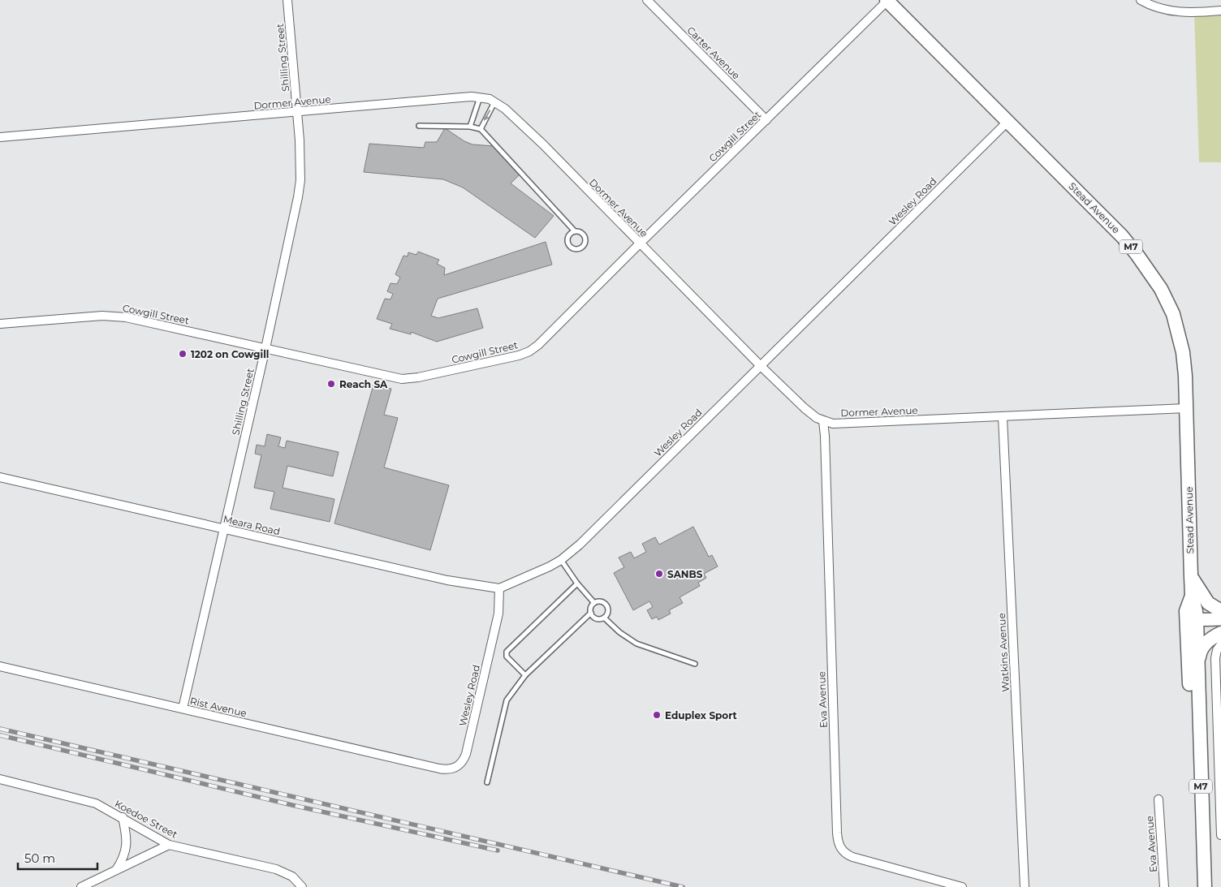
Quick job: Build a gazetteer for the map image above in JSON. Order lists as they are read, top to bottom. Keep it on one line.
{"streets":{"main road":["Stead Avenue","M7"],"street":["Carter Avenue","Shilling Street","Dormer Avenue","Cowgill Street","Wesley Road","Meara Road","Watkins Avenue","Eva Avenue","Rist Avenue","Koedoe Street"]},"crossings":[["Carter Avenue","Cowgill Street"],["Shilling Street","Dormer Avenue"],["Shilling Street","Cowgill Street"],["Shilling Street","Meara Road"],["Shilling Street","Rist Avenue"],["Dormer Avenue","Cowgill Street"],["Dormer Avenue","Wesley Road"],["Dormer Avenue","Stead Avenue"],["Dormer Avenue","Watkins Avenue"],["Dormer Avenue","Eva Avenue"],["Cowgill Street","Stead Avenue"],["Wesley Road","Stead Avenue"],["Wesley Road","Meara Road"],["Wesley Road","Rist Avenue"]],"places":["1202 on Cowgill","Reach SA","SANBS","Eduplex Sport"],"scale_bar":"50 m"}
